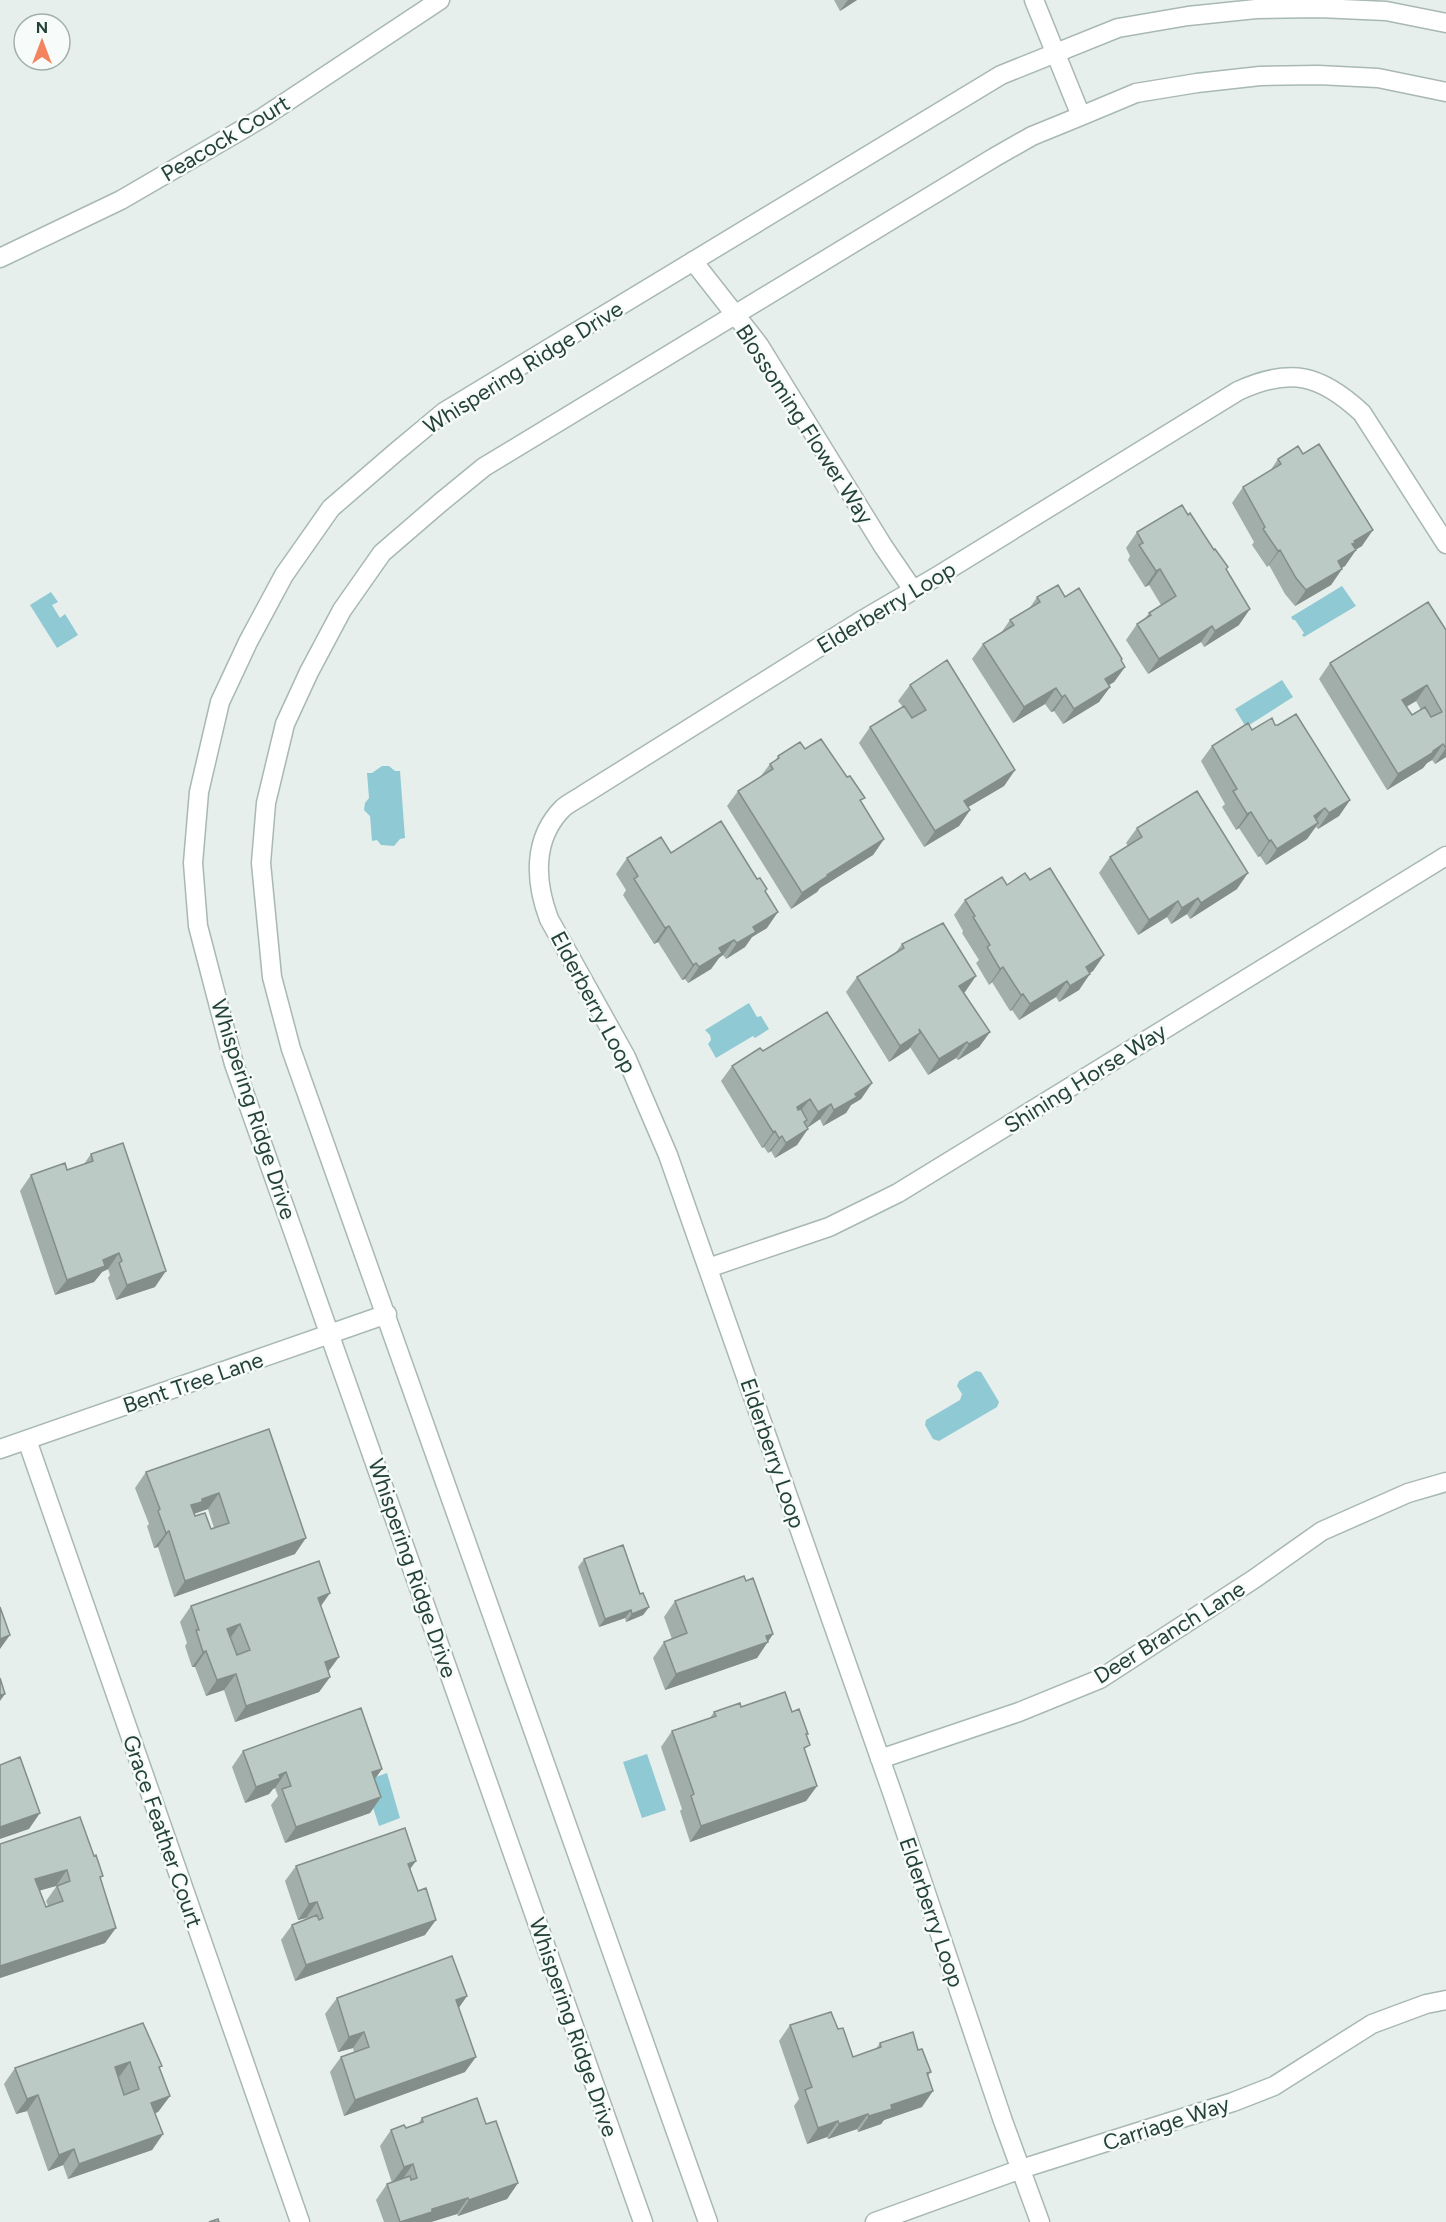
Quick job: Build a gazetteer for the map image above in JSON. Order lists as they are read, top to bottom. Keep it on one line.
{"streets":{"street":["Peacock Court","Whispering Ridge Drive","Blossoming Flower Way","Elderberry Loop","Shining Horse Way","Bent Tree Lane","Deer Branch Lane","Grace Feather Court","Carriage Way"]},"crossings":[["Whispering Ridge Drive","Blossoming Flower Way"],["Whispering Ridge Drive","Bent Tree Lane"],["Blossoming Flower Way","Elderberry Loop"],["Elderberry Loop","Shining Horse Way"],["Elderberry Loop","Deer Branch Lane"],["Elderberry Loop","Carriage Way"],["Bent Tree Lane","Grace Feather Court"]],"north":"top"}
